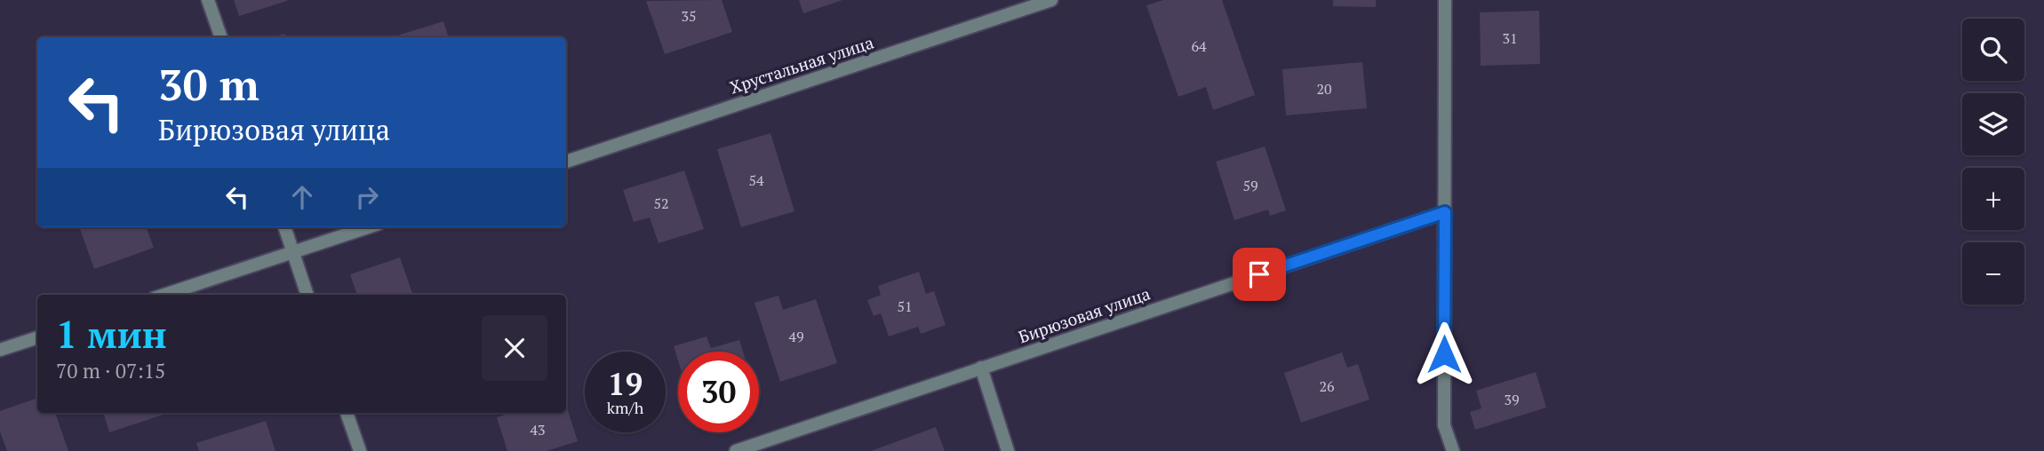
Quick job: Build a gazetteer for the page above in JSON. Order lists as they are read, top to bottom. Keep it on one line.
{"streets":{"street":["Хрустальная улица","Бирюзовая улица"]},"house_numbers":["35","31","64","20","54","59","52","51","49","26","39","43"],"page":{"map_buttons":["+","−"],"turn":["30 m","Бирюзовая улица"],"heading":["1 мин","70 m · 07:15"],"speed":"19 km/h","limit":"30"}}
